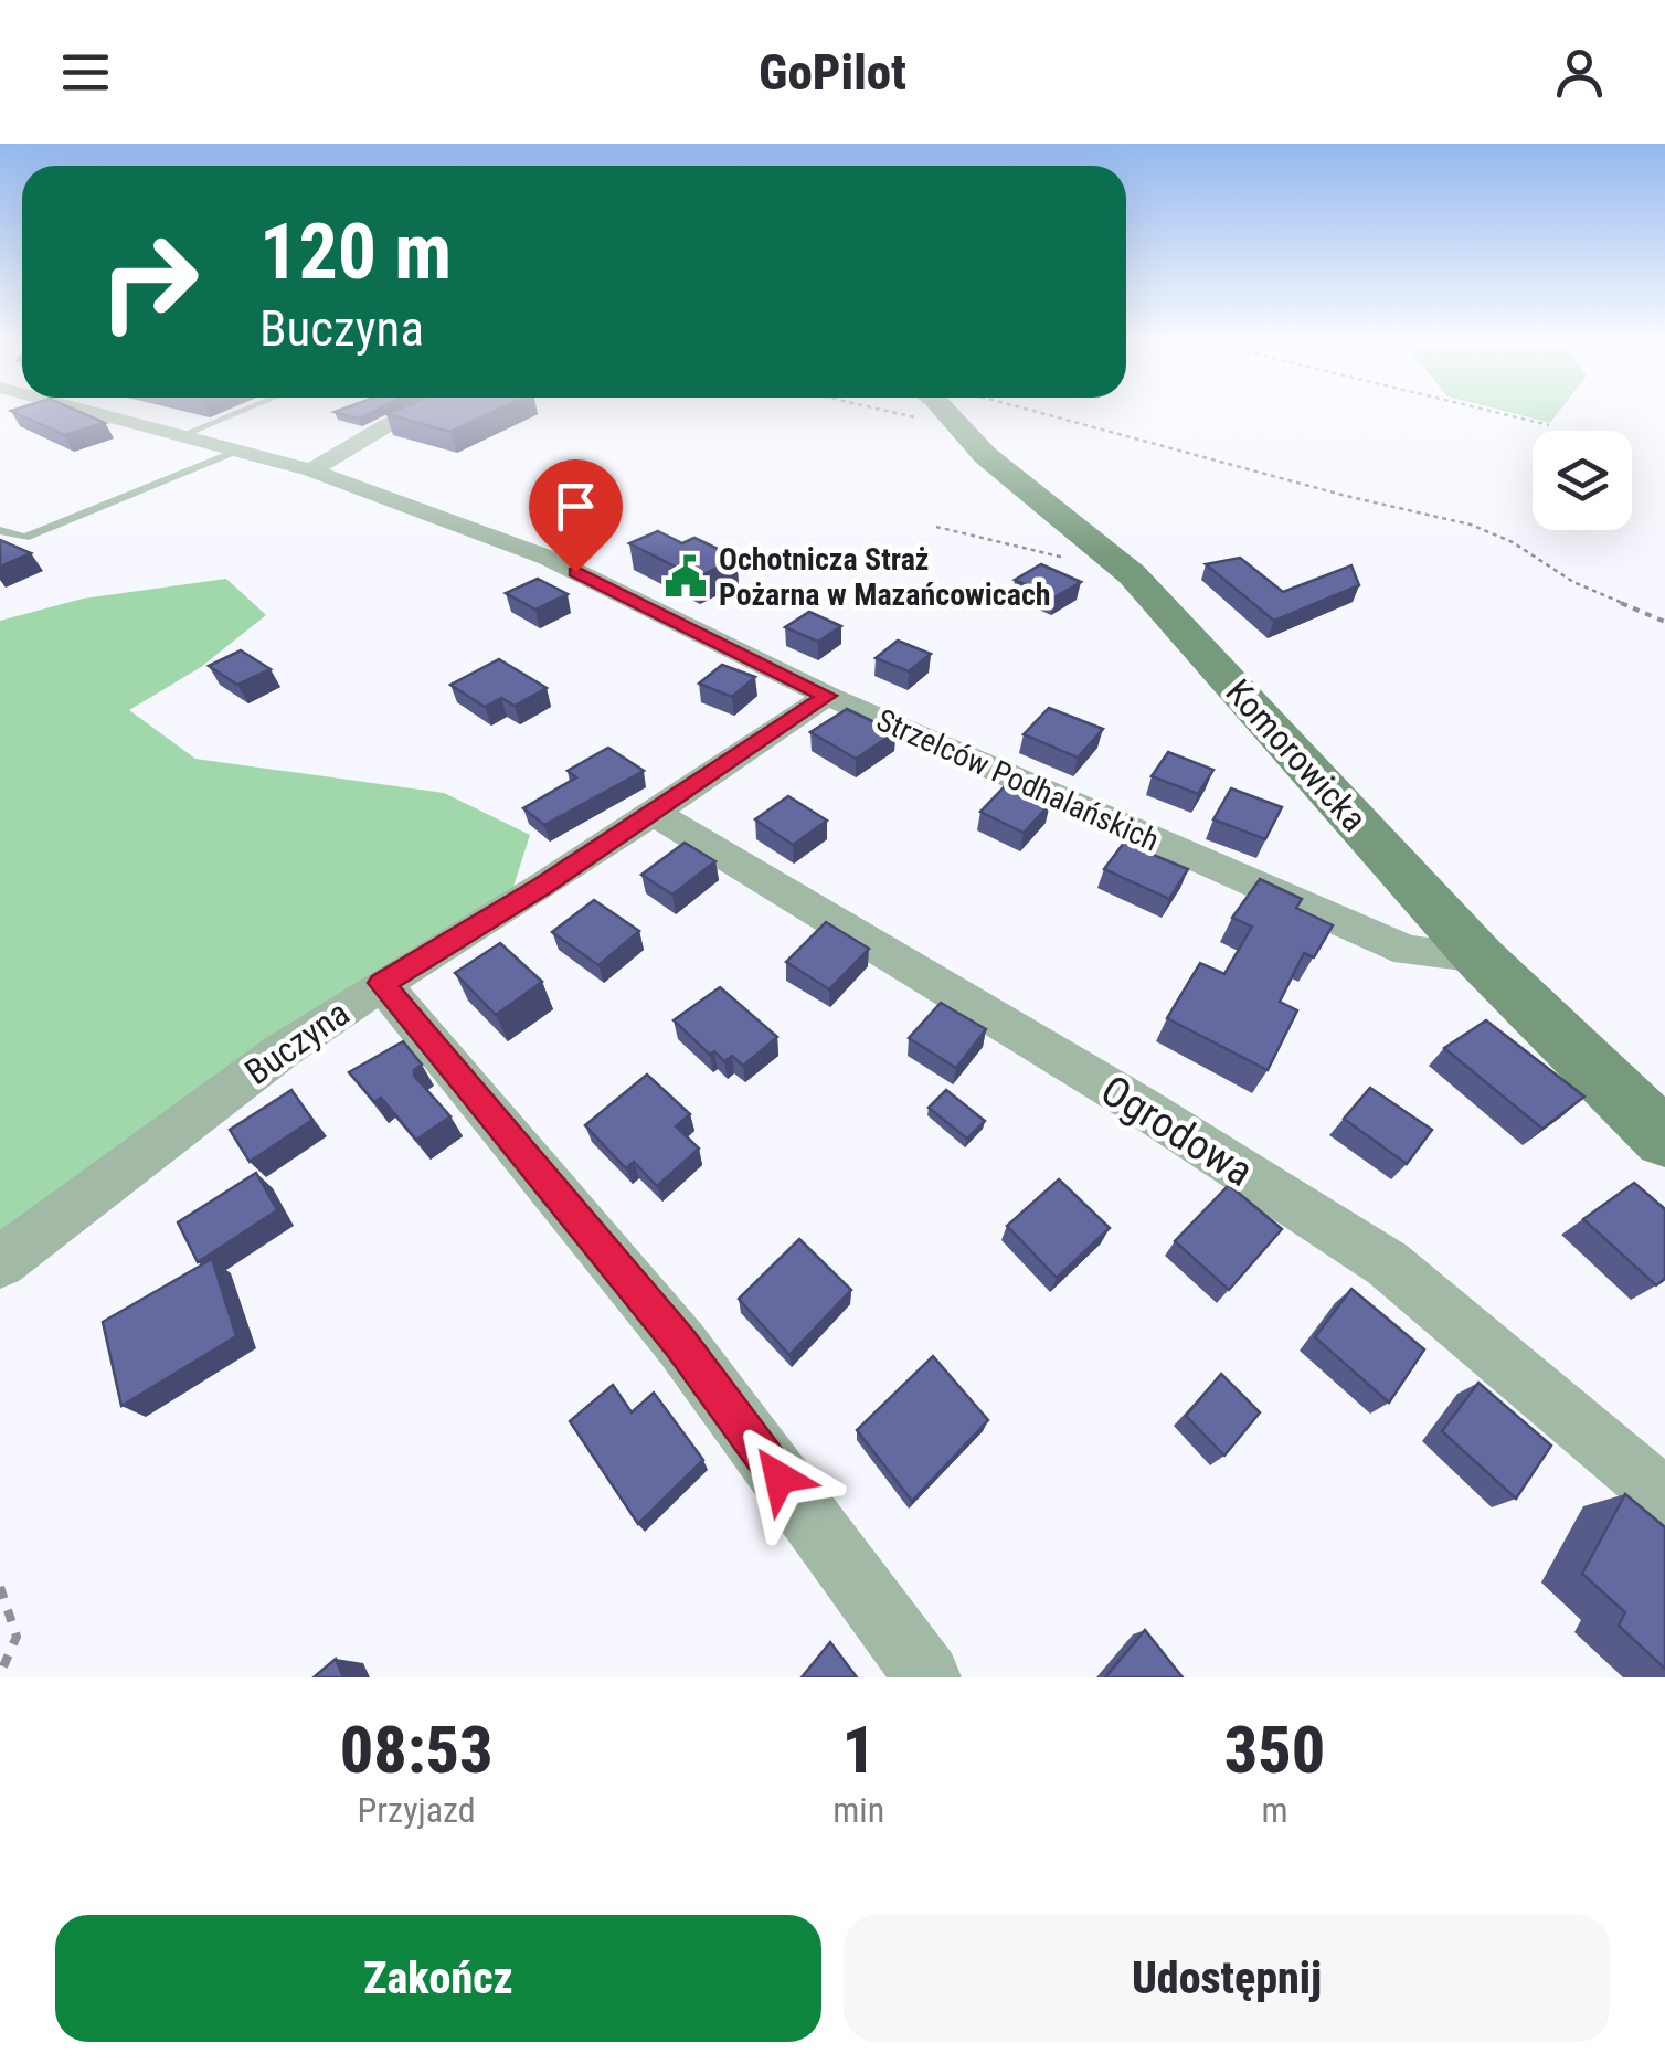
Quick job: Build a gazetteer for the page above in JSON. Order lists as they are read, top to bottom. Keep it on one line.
{"streets":{"street":["Komorowicka","Strzelców Podhalańskich","Buczyna","Ogrodowa"]},"crossings":[["Komorowicka","Strzelców Podhalańskich"],["Strzelców Podhalańskich","Buczyna"],["Buczyna","Ogrodowa"]],"places":{"public building":["Ochotnicza Straż Pożarna w Mazańcowicach"]},"page":{"header":"GoPilot","turn":["120 m","Buczyna"],"eta":["08:53","Przyjazd","1","min","350","m"],"buttons":["Zakończ","Udostępnij"]}}
